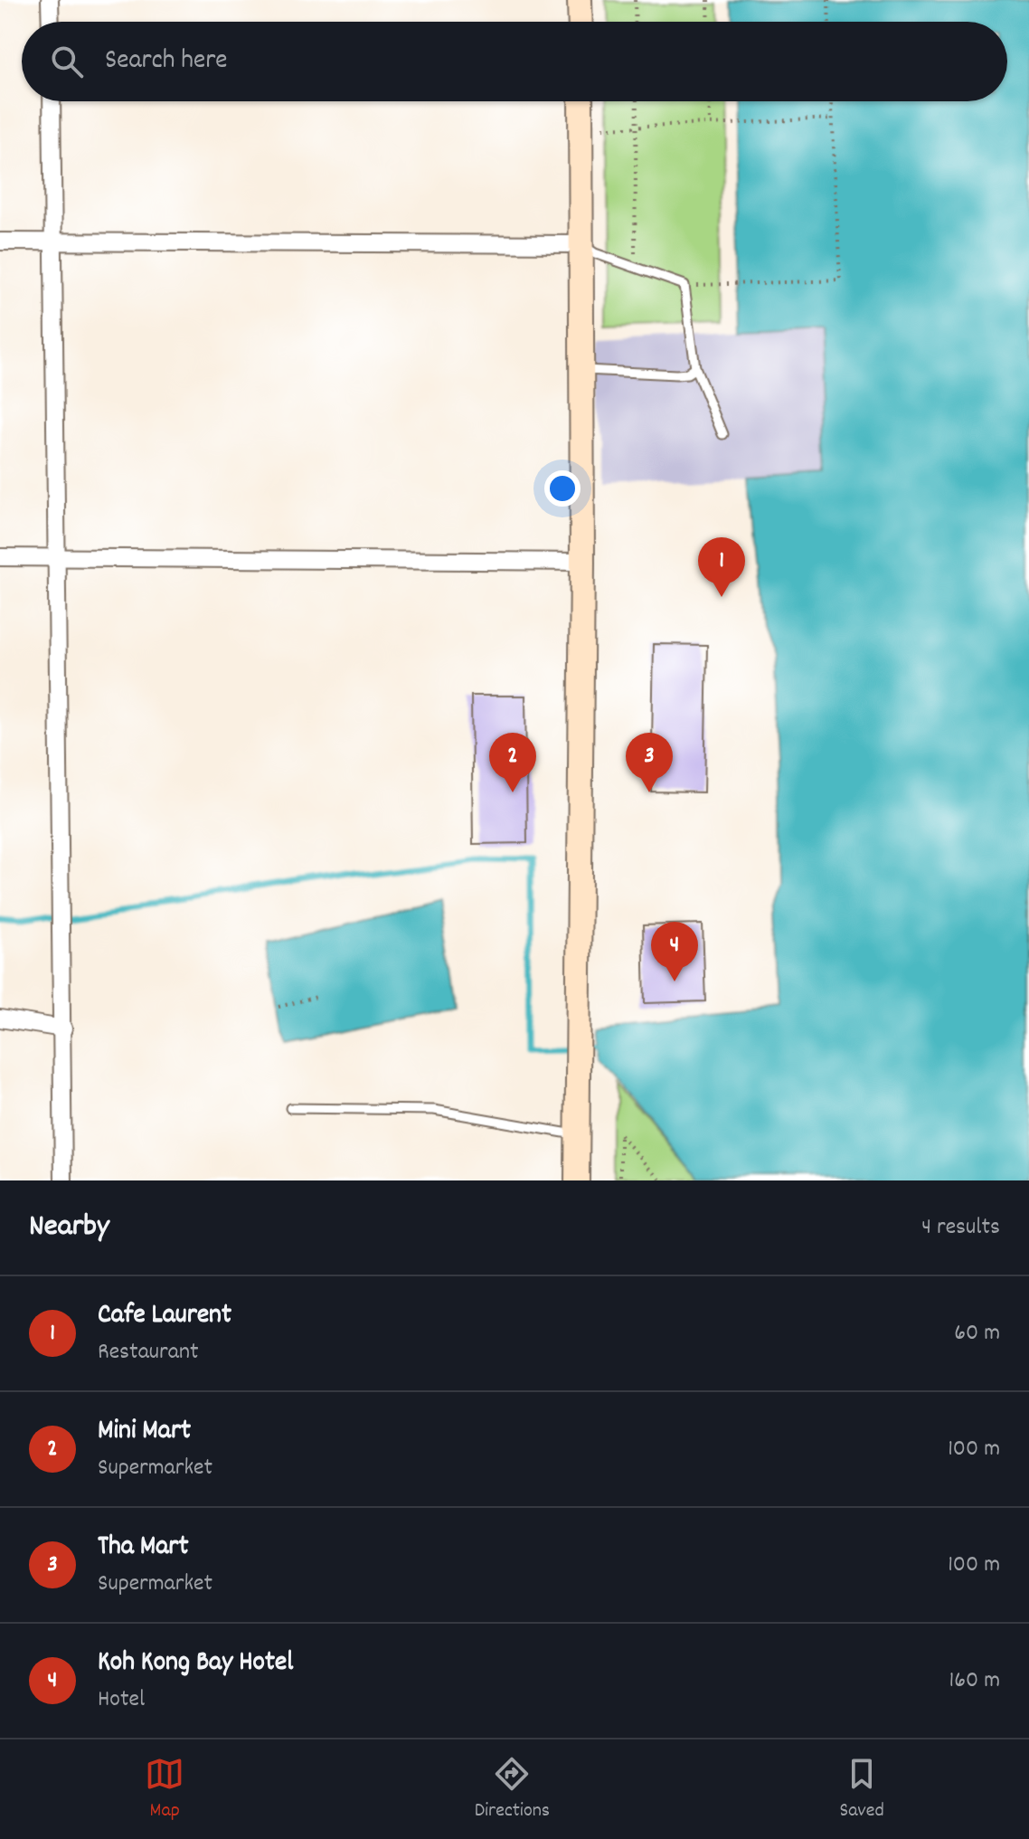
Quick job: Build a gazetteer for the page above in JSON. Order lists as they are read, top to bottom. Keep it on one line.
{"page":{"search":"Search here","pins":["1","2","3","4"],"heading":["Nearby","4 results"],"list":[{"mark":"1","name":"Cafe Laurent","note":"Restaurant","value":"60 m"},{"mark":"2","name":"Mini Mart","note":"Supermarket","value":"100 m"},{"mark":"3","name":"Tha Mart","note":"Supermarket","value":"100 m"},{"mark":"4","name":"Koh Kong Bay Hotel","note":"Hotel","value":"160 m"}],"nav":["Map","Directions","Saved"]}}
